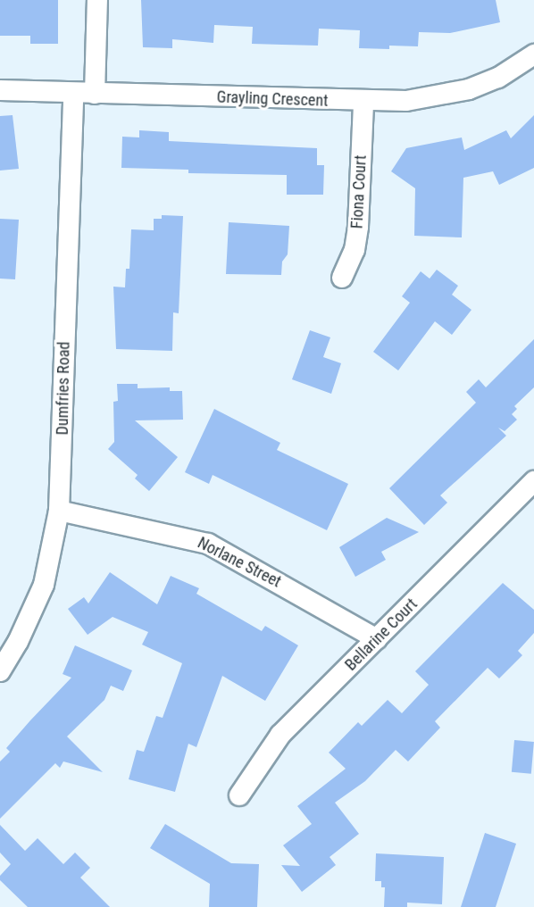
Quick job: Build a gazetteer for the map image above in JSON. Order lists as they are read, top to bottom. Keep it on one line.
{"streets":{"street":["Grayling Crescent","Fiona Court","Dumfries Road","Norlane Street","Bellarine Court"]},"crossings":[["Grayling Crescent","Fiona Court"],["Grayling Crescent","Dumfries Road"],["Dumfries Road","Norlane Street"],["Norlane Street","Bellarine Court"]]}
